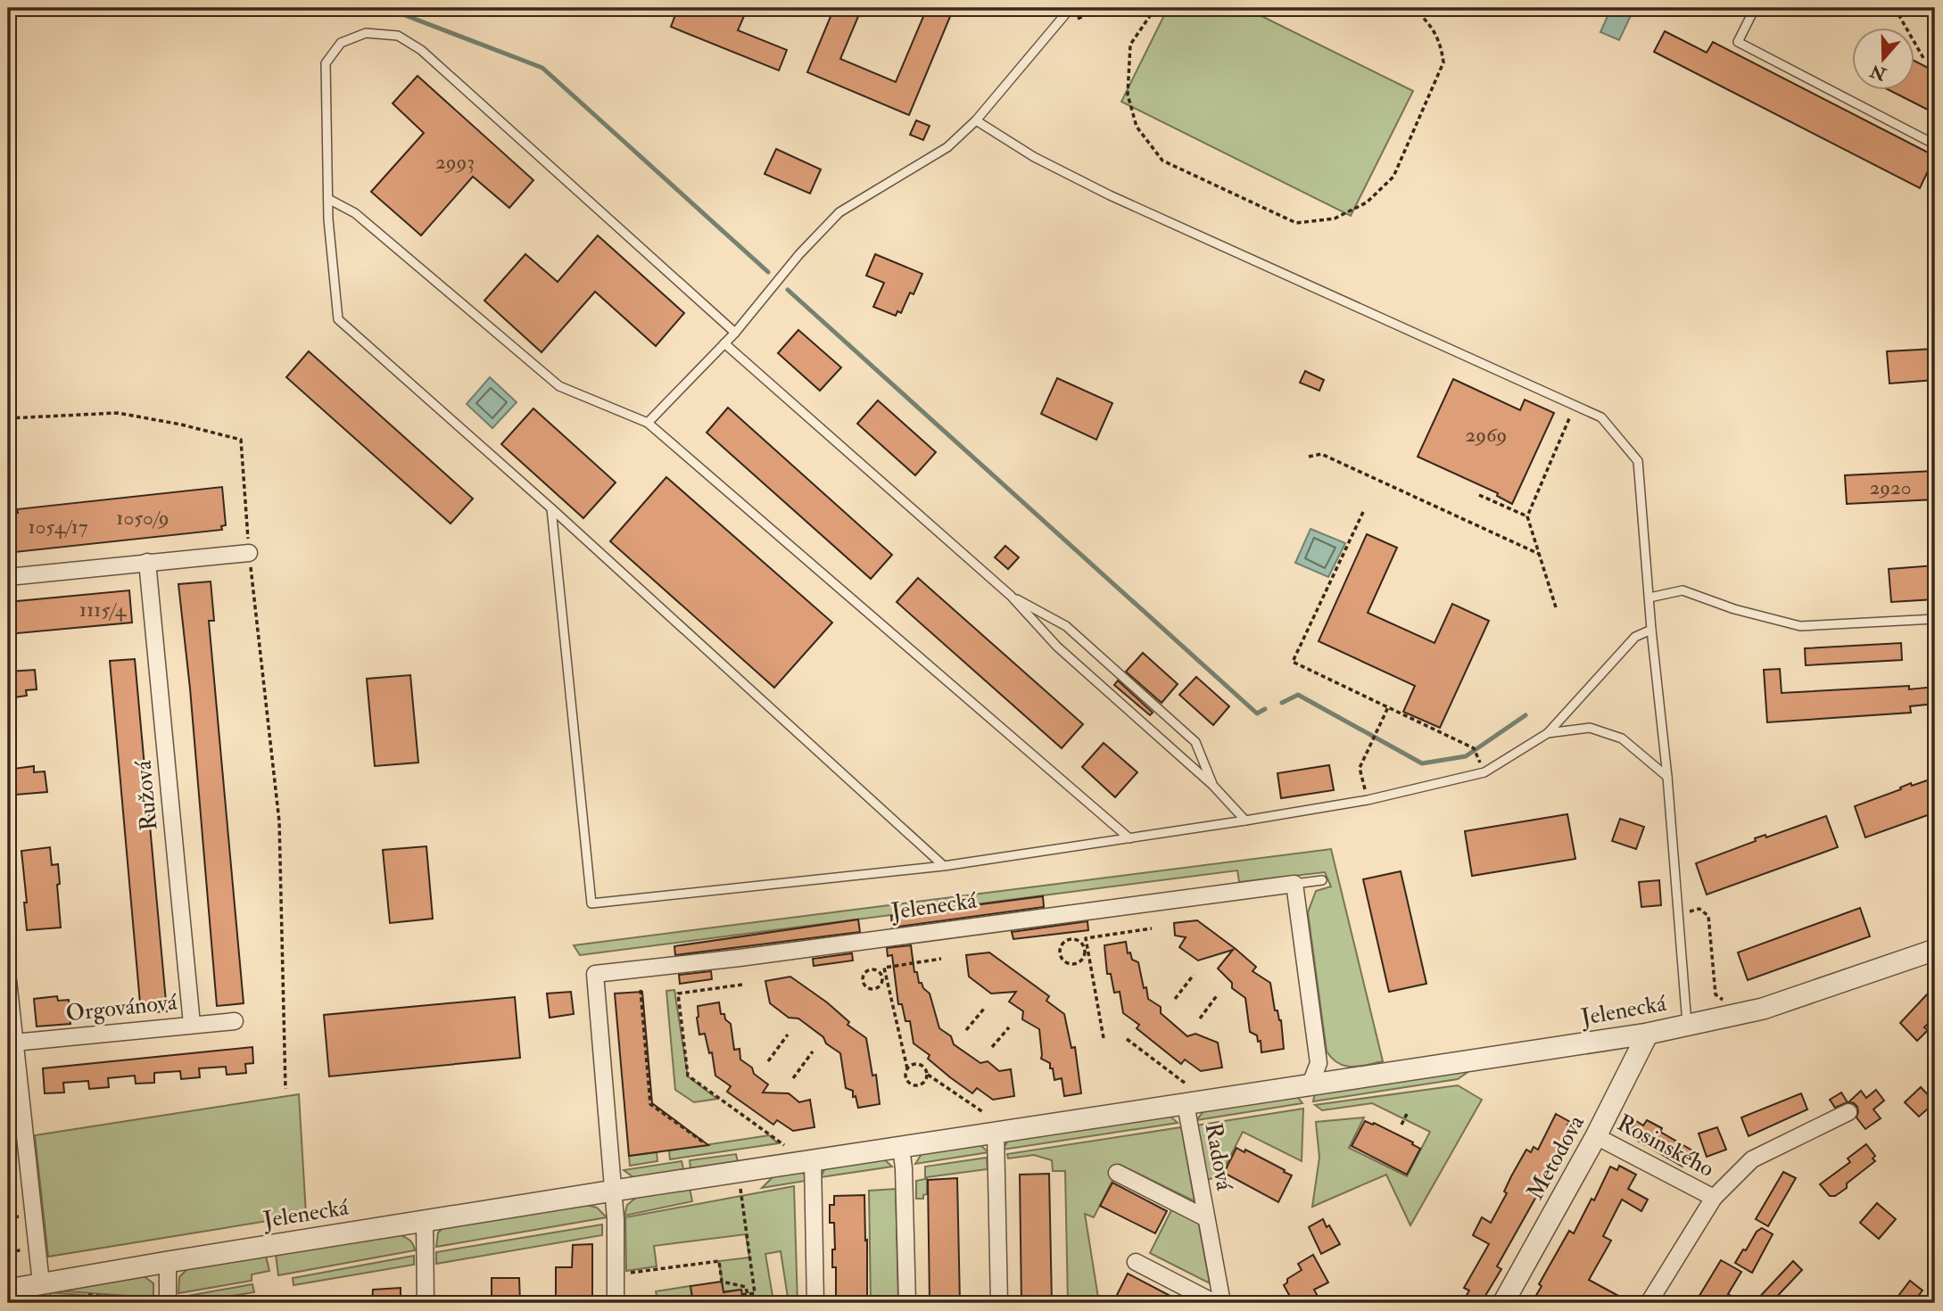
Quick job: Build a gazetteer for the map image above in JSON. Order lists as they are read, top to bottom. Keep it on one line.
{"streets":{"street":["Ružová","Jelenecká","Orgovánová","Rosinského","Radová","Metodova"]},"crossings":[["Ružová","Orgovánová"],["Jelenecká","Radová"],["Jelenecká","Metodova"],["Rosinského","Metodova"]],"house_numbers":["2993","2969","2920","1050/9","1054/17","1115/4"],"north":"bottom"}
